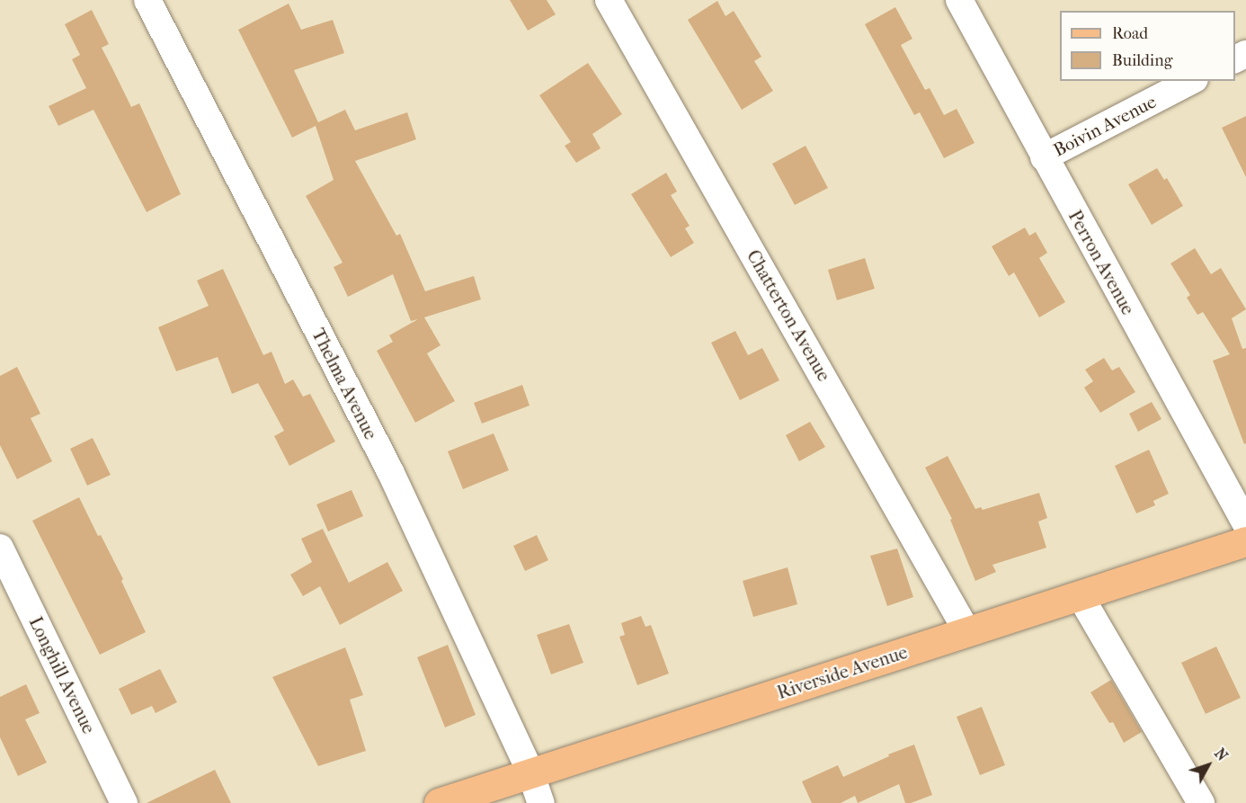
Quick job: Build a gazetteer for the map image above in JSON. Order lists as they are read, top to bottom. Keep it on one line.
{"streets":{"main road":["Riverside Avenue"],"street":["Boivin Avenue","Perron Avenue","Chatterton Avenue","Thelma Avenue","Longhill Avenue"]},"crossings":[["Boivin Avenue","Perron Avenue"],["Chatterton Avenue","Riverside Avenue"],["Thelma Avenue","Riverside Avenue"]],"legend":["Road","Building"],"north":"top right"}
